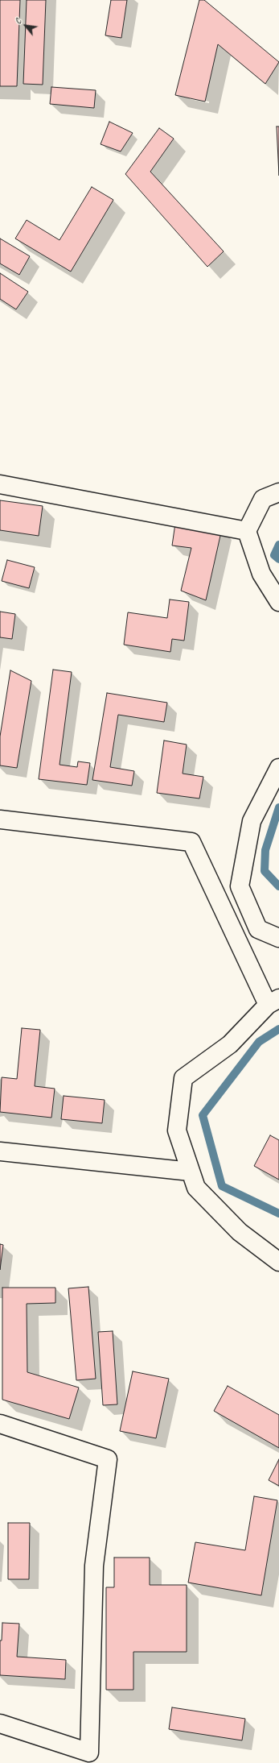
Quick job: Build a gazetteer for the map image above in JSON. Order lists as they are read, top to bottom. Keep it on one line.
{"north":"top left"}
